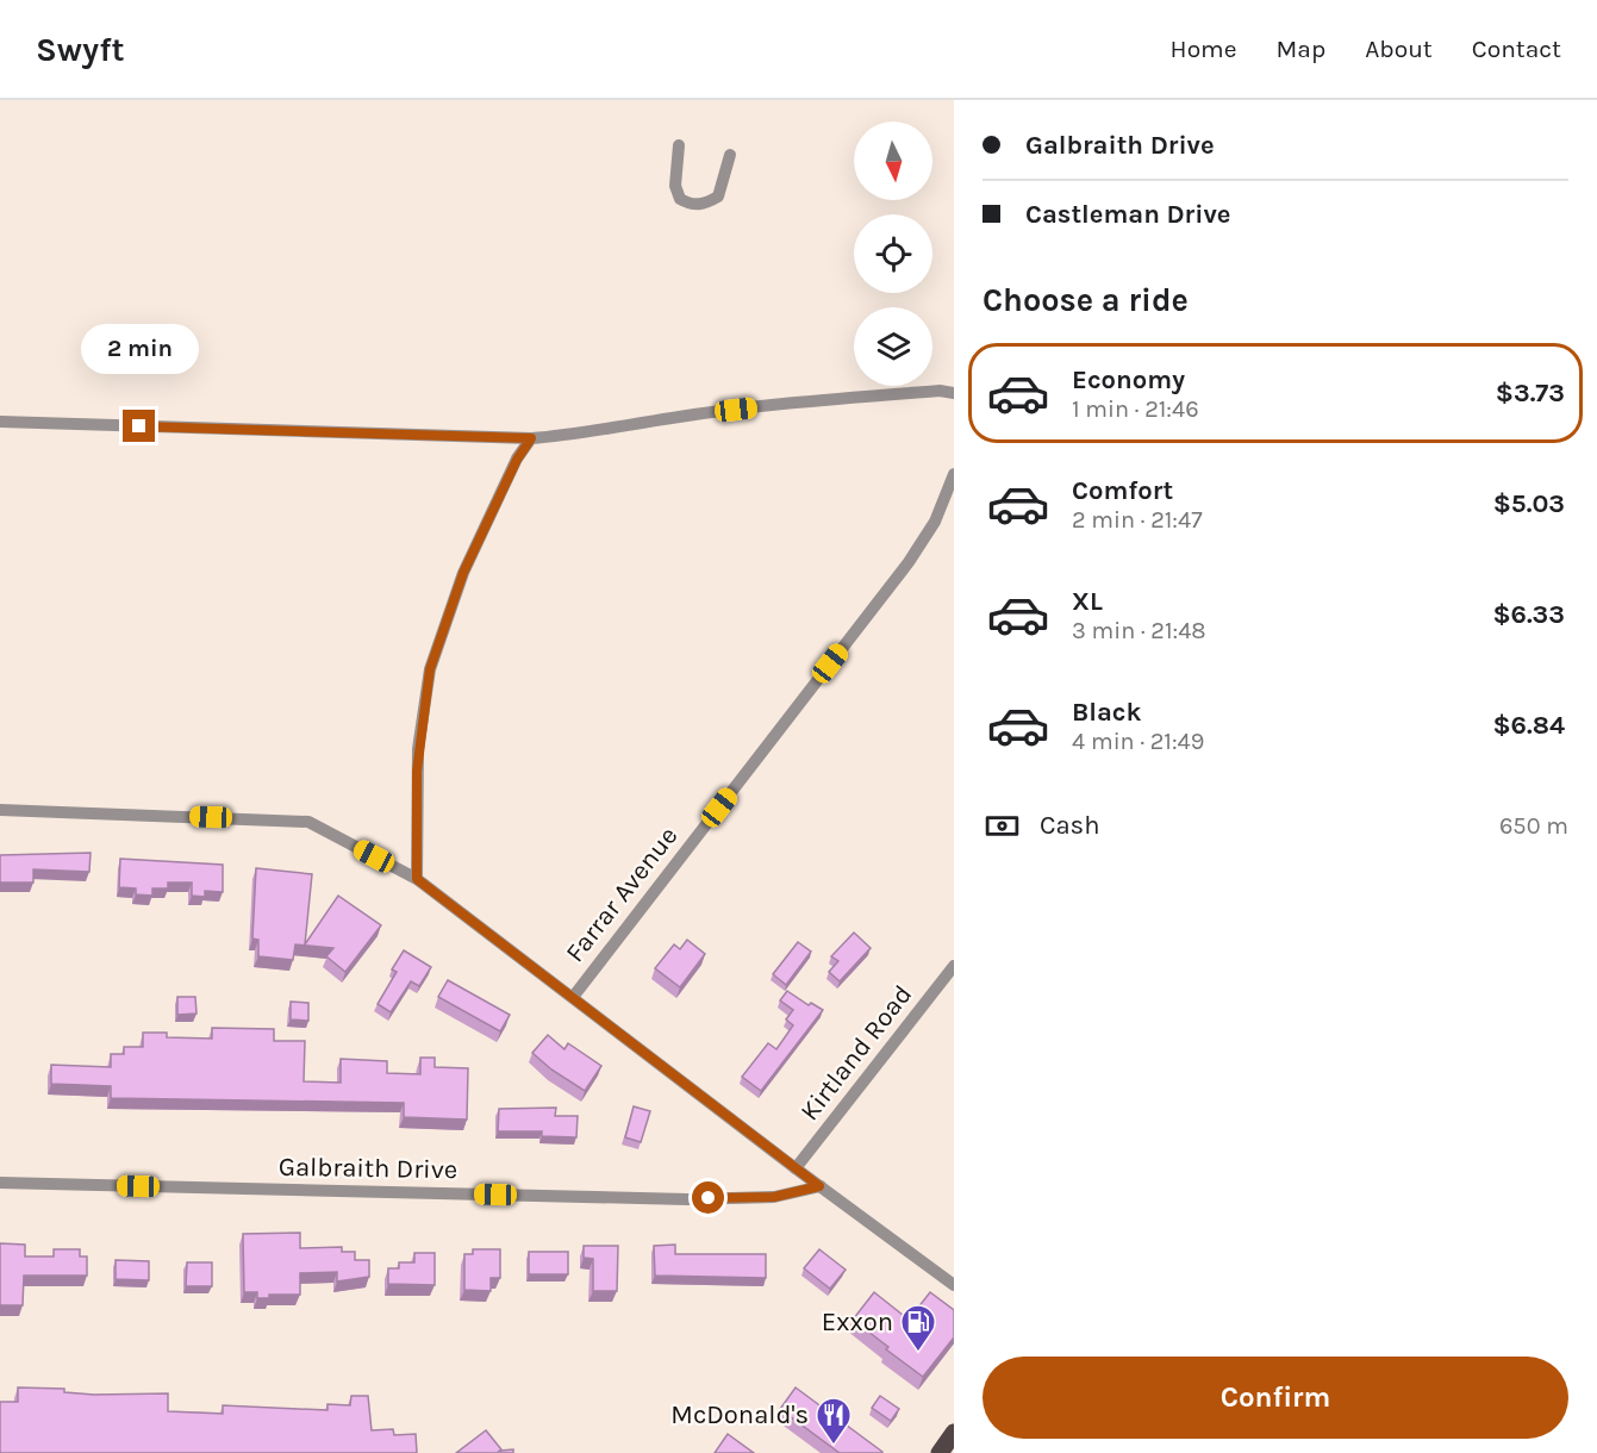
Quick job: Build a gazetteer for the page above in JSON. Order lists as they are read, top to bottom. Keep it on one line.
{"streets":{"street":["Farrar Avenue","Kirtland Road","Galbraith Drive"]},"places":{"fuel station":["Exxon"],"restaurant":["McDonald's"]},"north":"bottom","page":{"header":"Swyft","nav":["Home","Map","About","Contact"],"banner":["Galbraith Drive","Castleman Drive"],"heading":"Choose a ride","bubble":"2 min","list":[{"name":"Economy","note":"1 min · 21:46","value":"$3.73"},{"name":"Comfort","note":"2 min · 21:47","value":"$5.03"},{"name":"XL","note":"3 min · 21:48","value":"$6.33"},{"name":"Black","note":"4 min · 21:49","value":"$6.84"}],"pay":["Cash","650 m"],"buttons":"Confirm"}}
